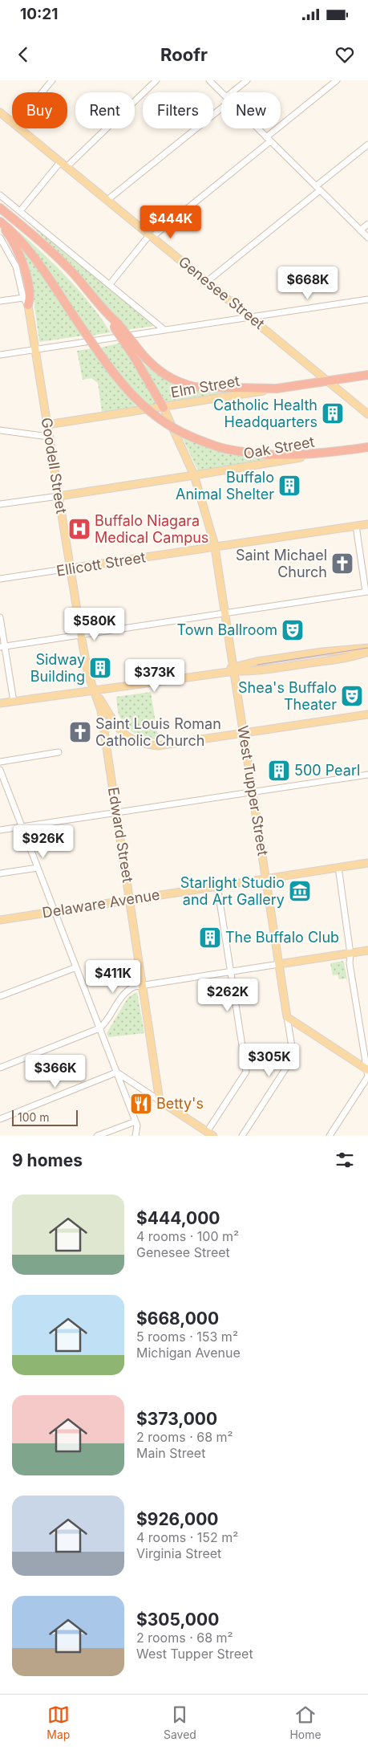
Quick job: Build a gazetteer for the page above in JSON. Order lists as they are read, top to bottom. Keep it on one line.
{"streets":{"highway":["Elm Street","Oak Street"],"main road":["Genesee Street","Goodell Street","Ellicott Street","West Tupper Street","Edward Street","Delaware Avenue"]},"crossings":[["Genesee Street","Elm Street"],["Elm Street","Goodell Street"],["Elm Street","West Tupper Street"],["Oak Street","Goodell Street"],["Oak Street","West Tupper Street"],["Goodell Street","Ellicott Street"],["Goodell Street","Edward Street"],["Ellicott Street","West Tupper Street"],["West Tupper Street","Delaware Avenue"],["Edward Street","Delaware Avenue"]],"places":{"building":["Catholic Health Headquarters","Buffalo Animal Shelter","Sidway Building","500 Pearl","The Buffalo Club"],"hospital":["Buffalo Niagara Medical Campus"],"church":["Saint Michael Church","Saint Louis Roman Catholic Church"],"theatre":["Town Ballroom","Shea's Buffalo Theater"],"museum":["Starlight Studio and Art Gallery"],"restaurant":["Betty's"]},"scale_bar":"100 m","page":{"status":"10:21","header":"Roofr","chip":["Buy","Rent","Filters","New"],"price":["$444K","$668K","$580K","$373K","$926K","$411K","$262K","$305K","$366K"],"scale":"100 m","heading":"9 homes","list":[{"name":"$444,000","note":"4 rooms · 100 m² · Genesee Street"},{"name":"$668,000","note":"5 rooms · 153 m² · Michigan Avenue"},{"name":"$373,000","note":"2 rooms · 68 m² · Main Street"},{"name":"$926,000","note":"4 rooms · 152 m² · Virginia Street"},{"name":"$305,000","note":"2 rooms · 68 m² · West Tupper Street"}],"tabs":["Map","Saved","Home"]}}
